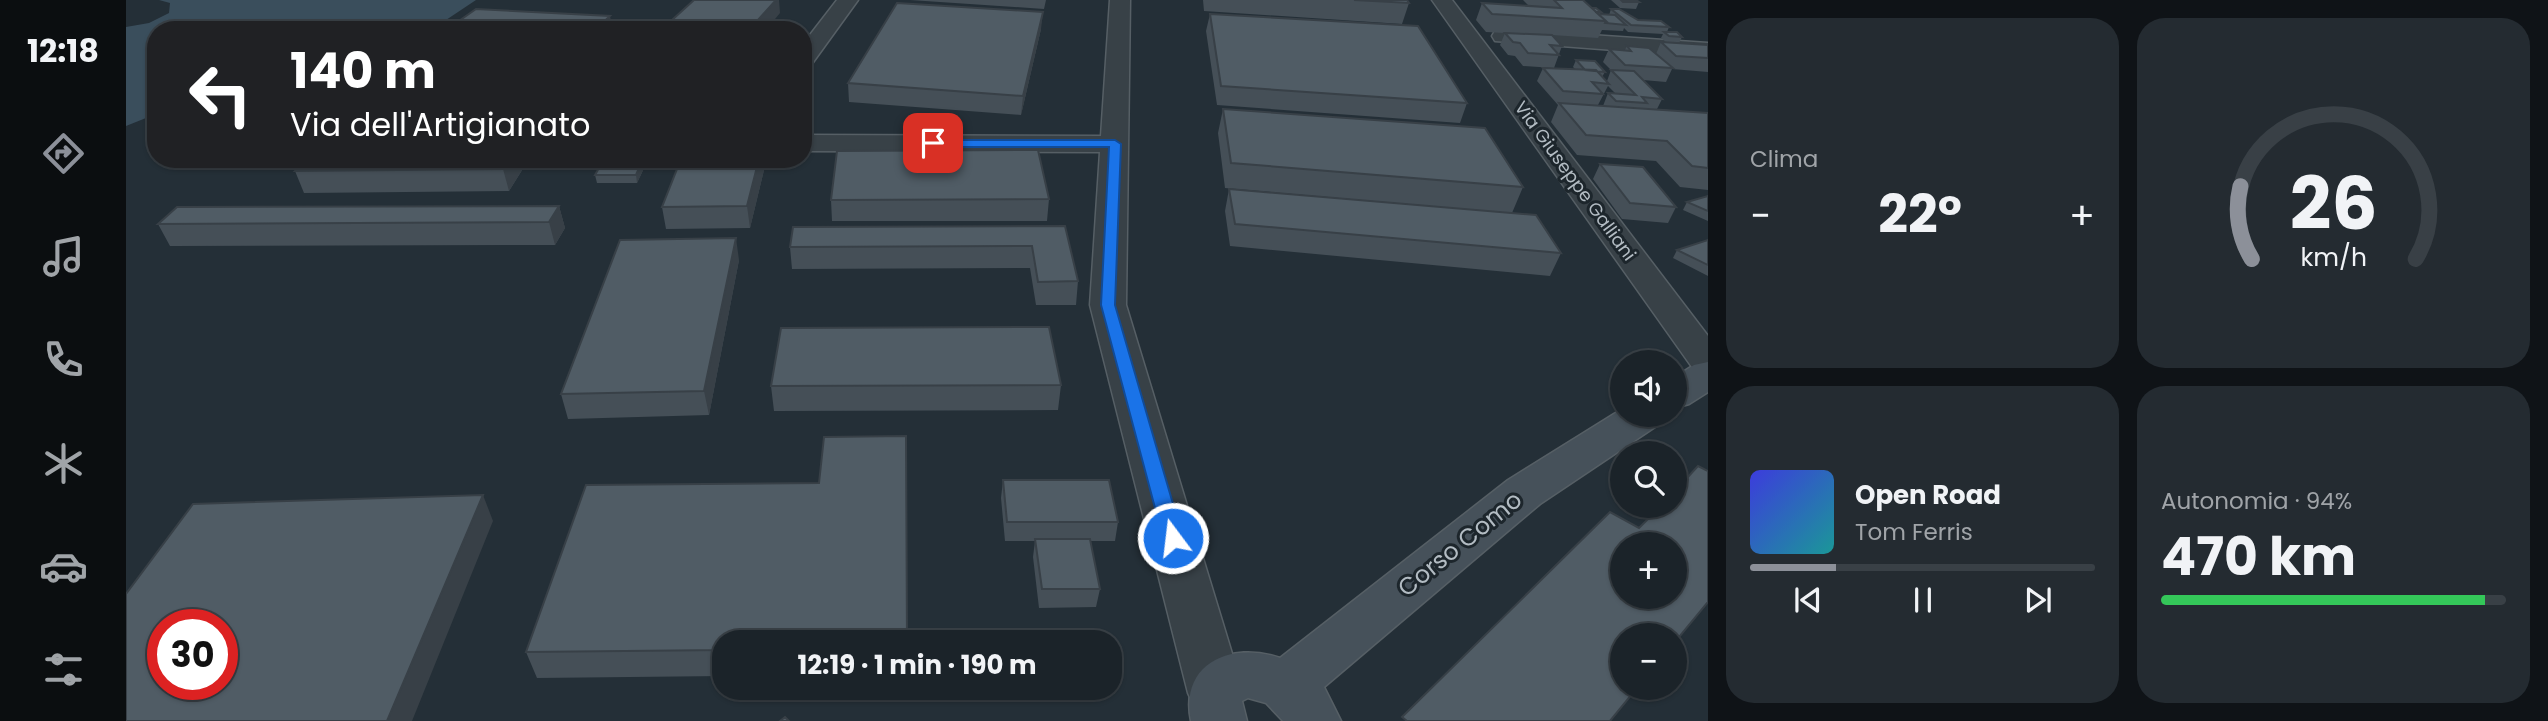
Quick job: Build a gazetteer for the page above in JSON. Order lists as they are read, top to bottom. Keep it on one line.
{"streets":{"main road":["Corso Como"],"street":["Via Giuseppe Galliani"]},"page":{"tabs":"12:18","tile":["Clima",["Autonomia · 94%","470 km"]],"turn":["140 m","Via dell'Artigianato"],"heat":["−","22°","+"],"map_buttons":["+","−"],"song":["Open Road","Tom Ferris"],"limit":"30","trip":"12:19 · 1 min · 190 m","gauge":["26","km/h"]}}
